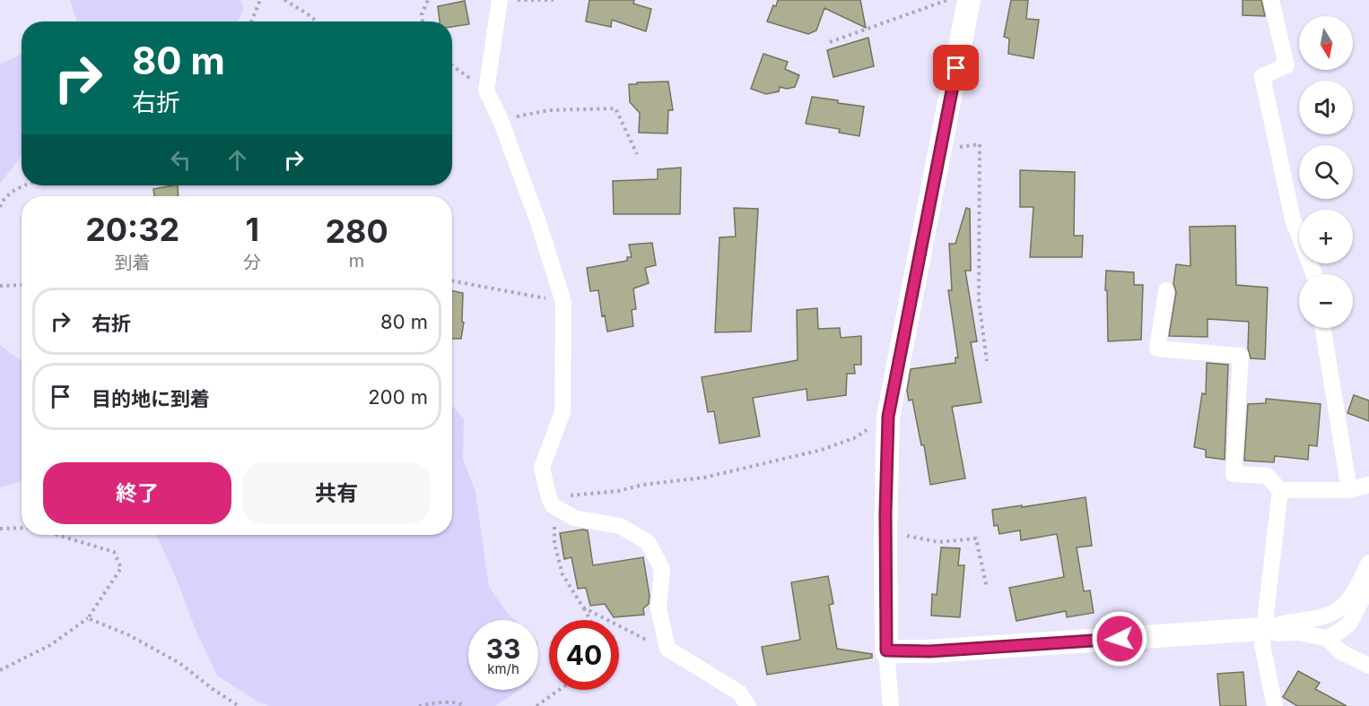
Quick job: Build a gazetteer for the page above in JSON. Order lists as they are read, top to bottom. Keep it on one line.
{"north":"bottom","page":{"map_buttons":["+","−"],"turn":["80 m","右折"],"eta":["20:32","到着","1","分","280","m"],"list":[{"name":"右折","value":"80 m"},{"name":"目的地に到着","value":"200 m"}],"buttons":["終了","共有"],"speed":"33 km/h","limit":"40"}}
